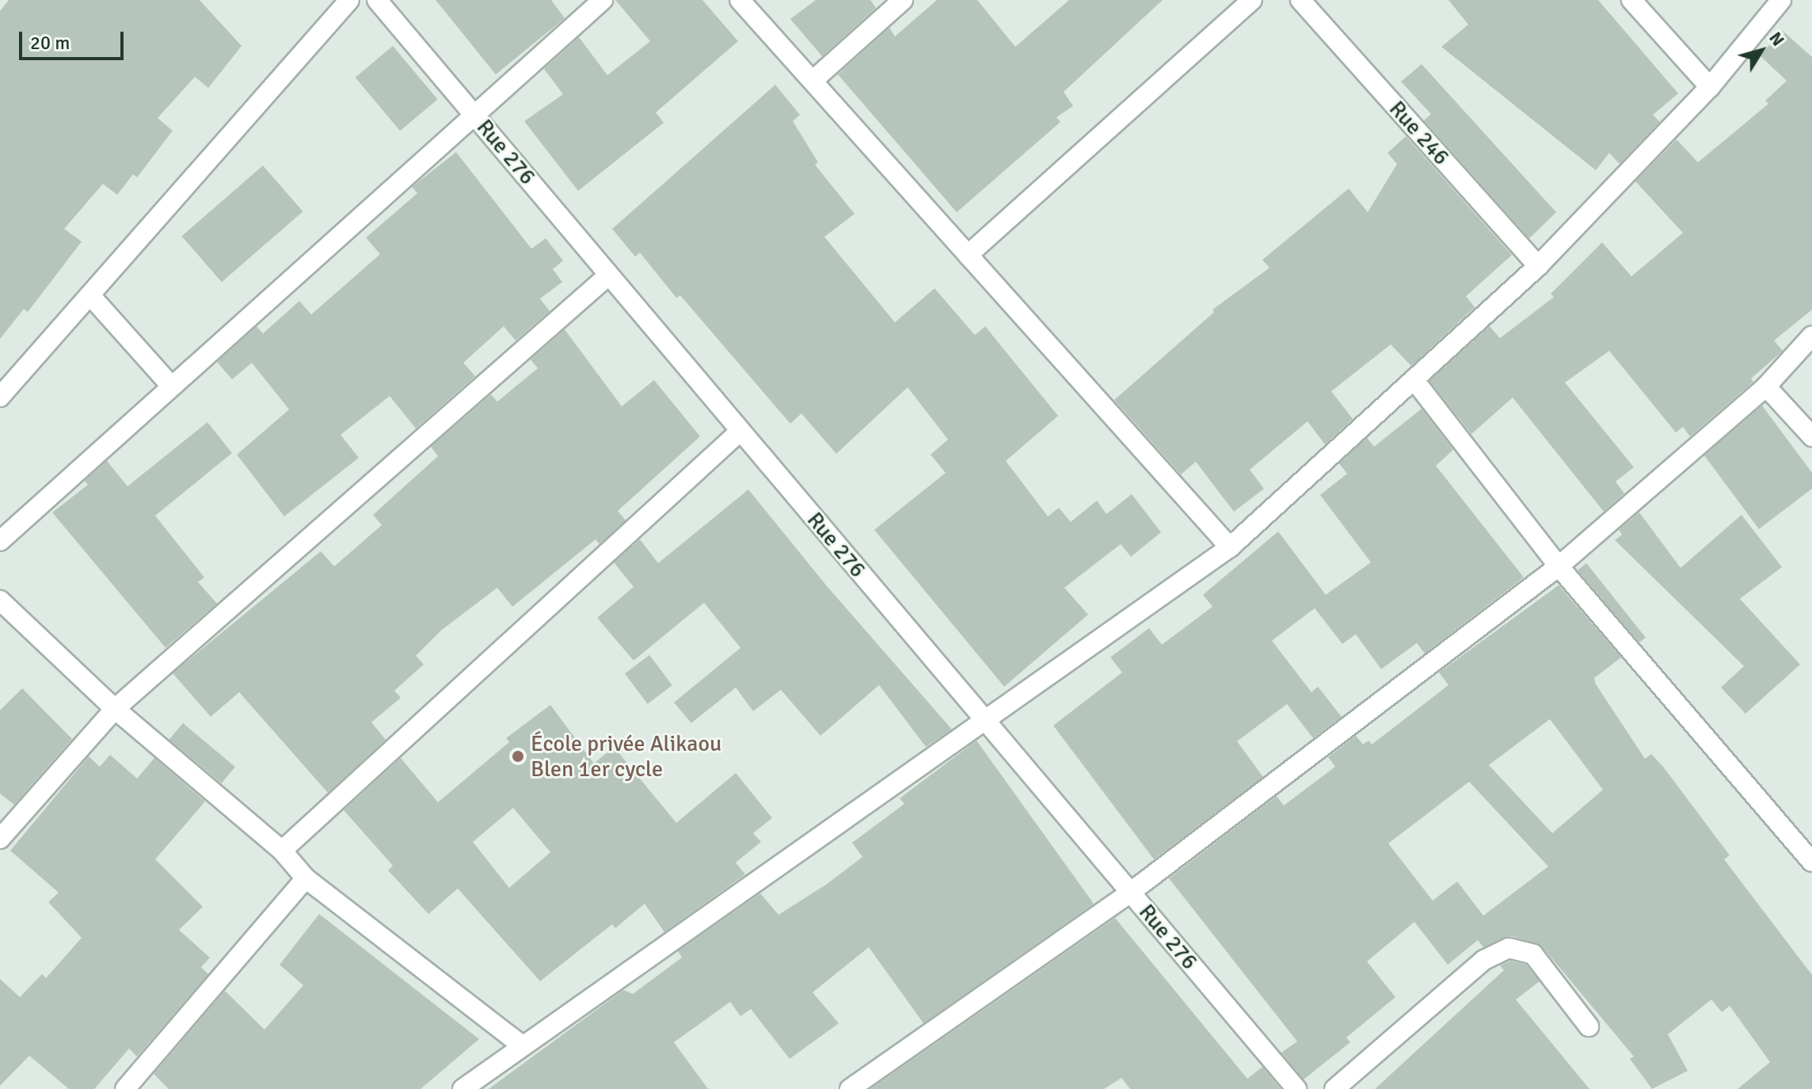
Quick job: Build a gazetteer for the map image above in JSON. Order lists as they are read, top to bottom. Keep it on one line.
{"streets":{"street":["Rue 246","Rue 276"]},"places":["École privée Alikaou Blen 1er cycle"],"scale_bar":"20 m","north":"top right"}
